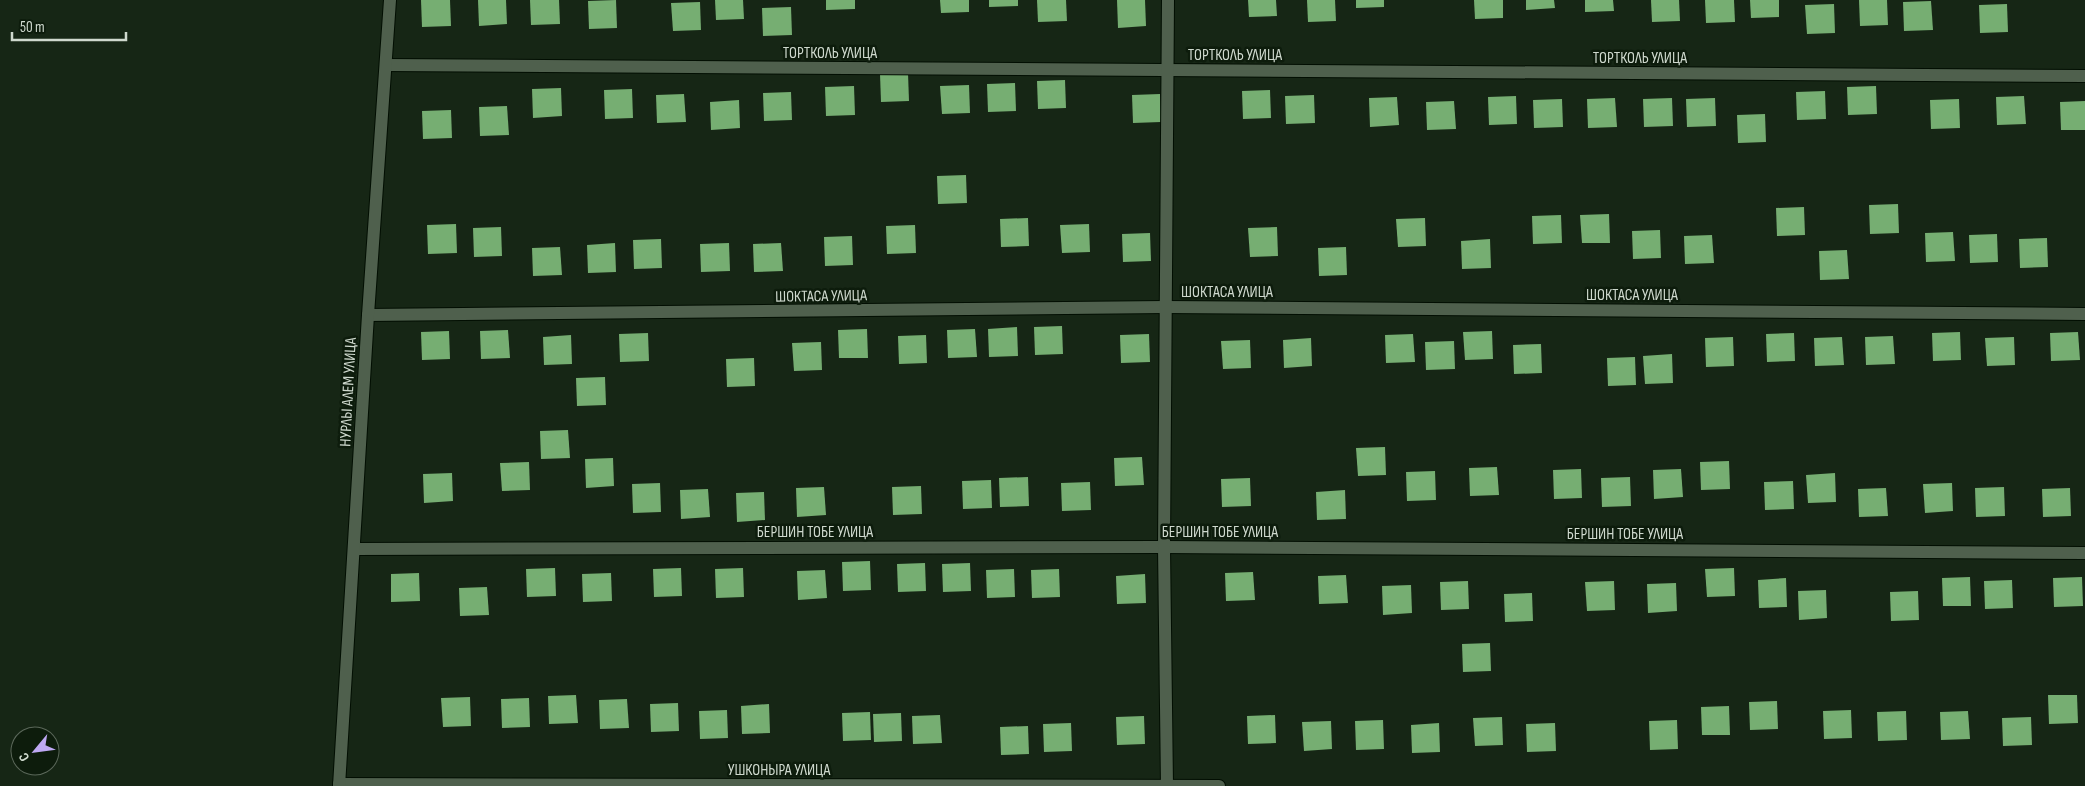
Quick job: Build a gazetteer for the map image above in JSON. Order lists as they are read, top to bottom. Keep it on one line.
{"streets":{"street":["ТОРТКОЛЬ УЛИЦА","ШОКТАСА УЛИЦА","НУРЛЫ АЛЕМ УЛИЦА","БЕРШИН ТОБЕ УЛИЦА","УШКОНЫРА УЛИЦА"]},"crossings":[["ТОРТКОЛЬ УЛИЦА","НУРЛЫ АЛЕМ УЛИЦА"],["ШОКТАСА УЛИЦА","НУРЛЫ АЛЕМ УЛИЦА"],["НУРЛЫ АЛЕМ УЛИЦА","БЕРШИН ТОБЕ УЛИЦА"],["НУРЛЫ АЛЕМ УЛИЦА","УШКОНЫРА УЛИЦА"]],"scale_bar":"50 m","north":"bottom left"}
